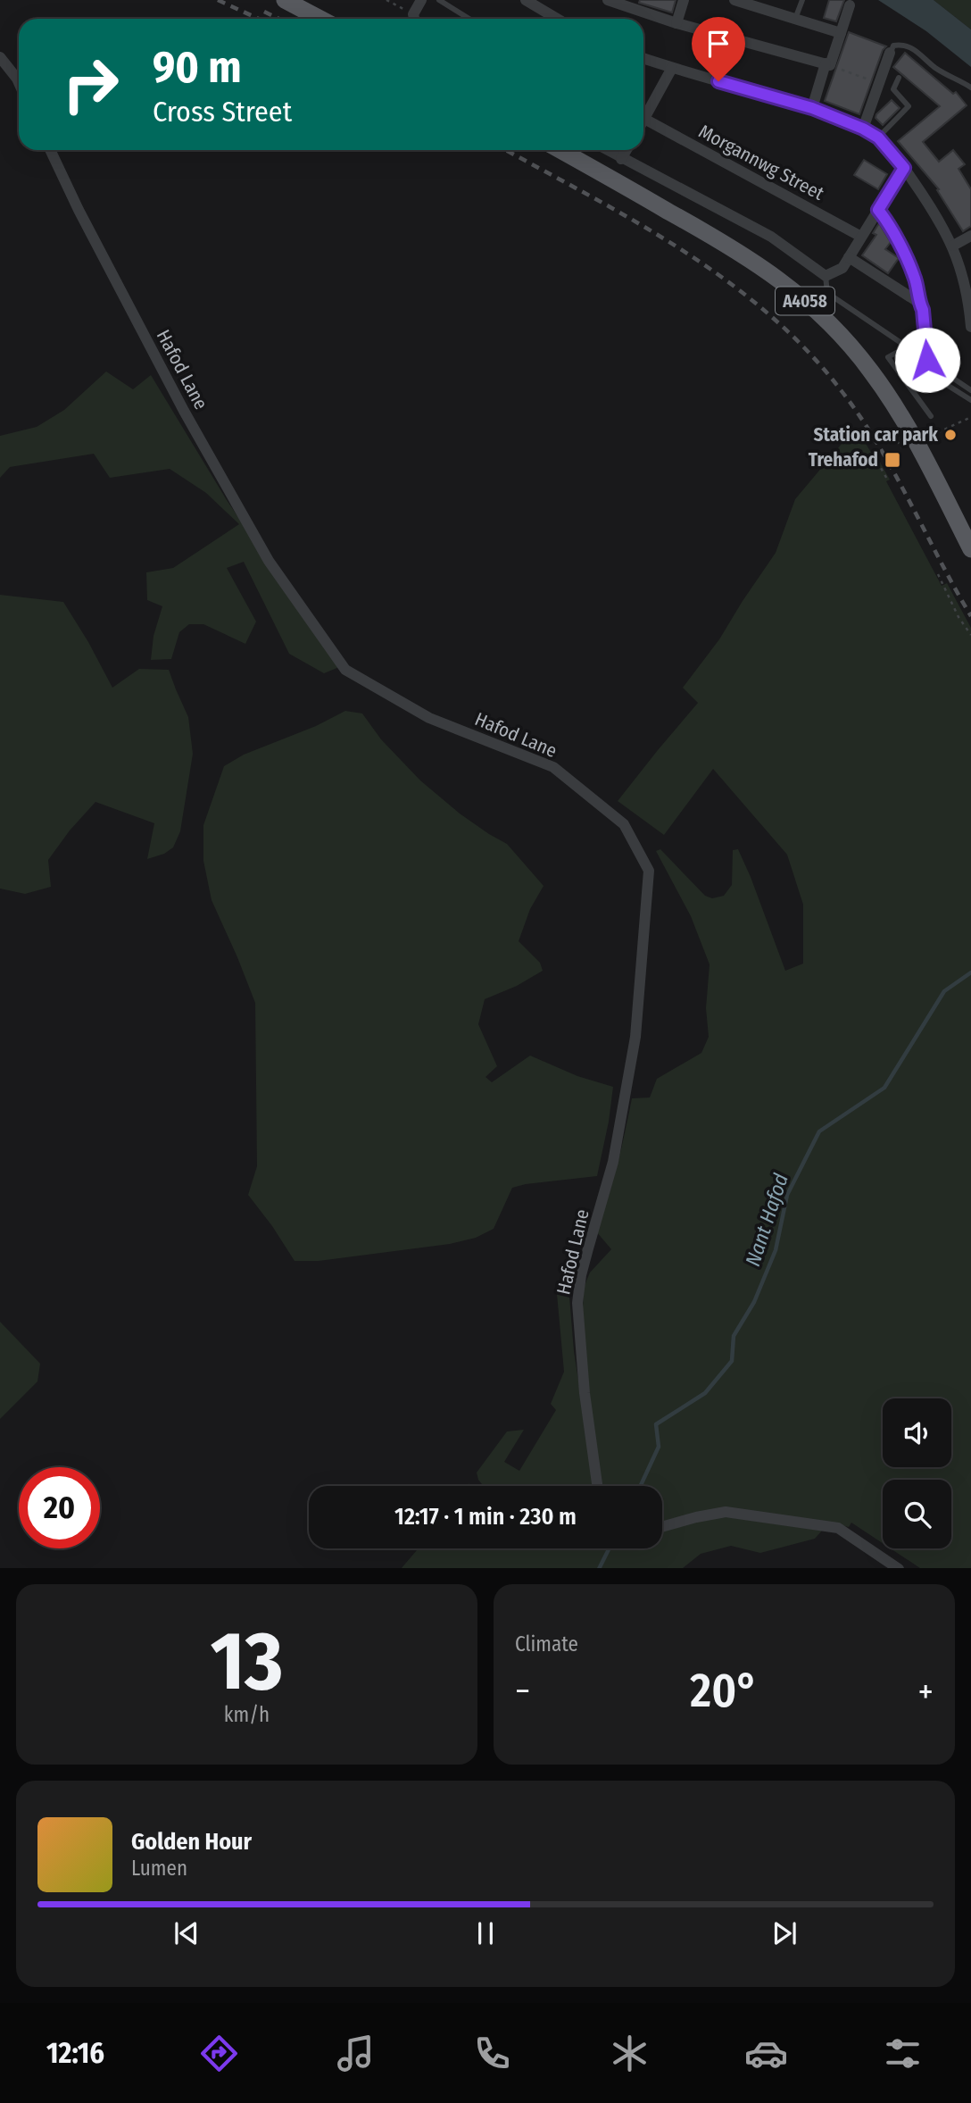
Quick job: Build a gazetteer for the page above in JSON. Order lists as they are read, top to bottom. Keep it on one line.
{"streets":{"main road":["A4058"],"street":["Morgannwg Street","Hafod Lane"]},"water":["Nant Hafod"],"places":{"other":["Station car park"],"transit":["Trehafod"]},"page":{"turn":["90 m","Cross Street"],"limit":"20","trip":"12:17 · 1 min · 230 m","tile":[["13","km/h"],"Climate"],"heat":["−","20°","+"],"song":["Golden Hour","Lumen"],"tabs":"12:16"}}
